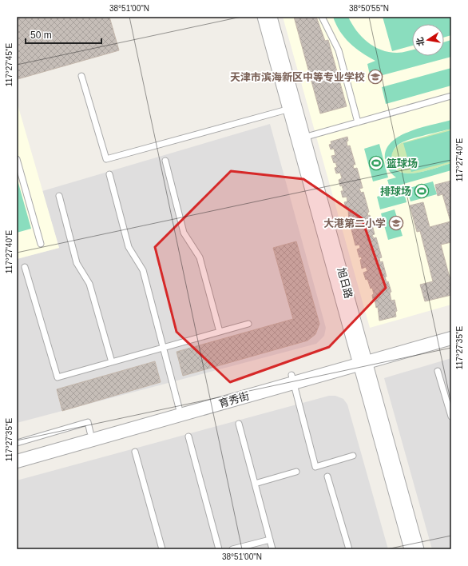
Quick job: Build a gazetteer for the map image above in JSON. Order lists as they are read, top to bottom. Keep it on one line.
{"streets":{"street":["旭日路","育秀街"]},"crossings":[["旭日路","育秀街"]],"places":{"school or university":["天津市滨海新区中等专业学校","大港第二小学"],"sports":["篮球场","排球场"]},"scale_bar":"50 m","north":"left","coordinates":["38°51'00\"N","38°50'55\"N","117°27'45\"E","117°27'40\"E","117°27'35\"E"]}
